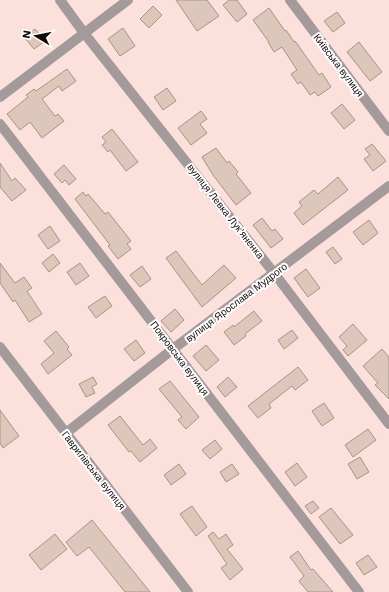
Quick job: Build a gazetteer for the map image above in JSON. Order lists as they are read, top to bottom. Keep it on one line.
{"streets":{"street":["Київська вулиця","вулиця Левка Лук'яненка","вулиця Ярослава Мудрого","Покровська вулиця","Гаврилівська вулиця"]},"crossings":[["вулиця Левка Лук'яненка","вулиця Ярослава Мудрого"],["вулиця Ярослава Мудрого","Покровська вулиця"],["вулиця Ярослава Мудрого","Гаврилівська вулиця"]],"north":"left"}
